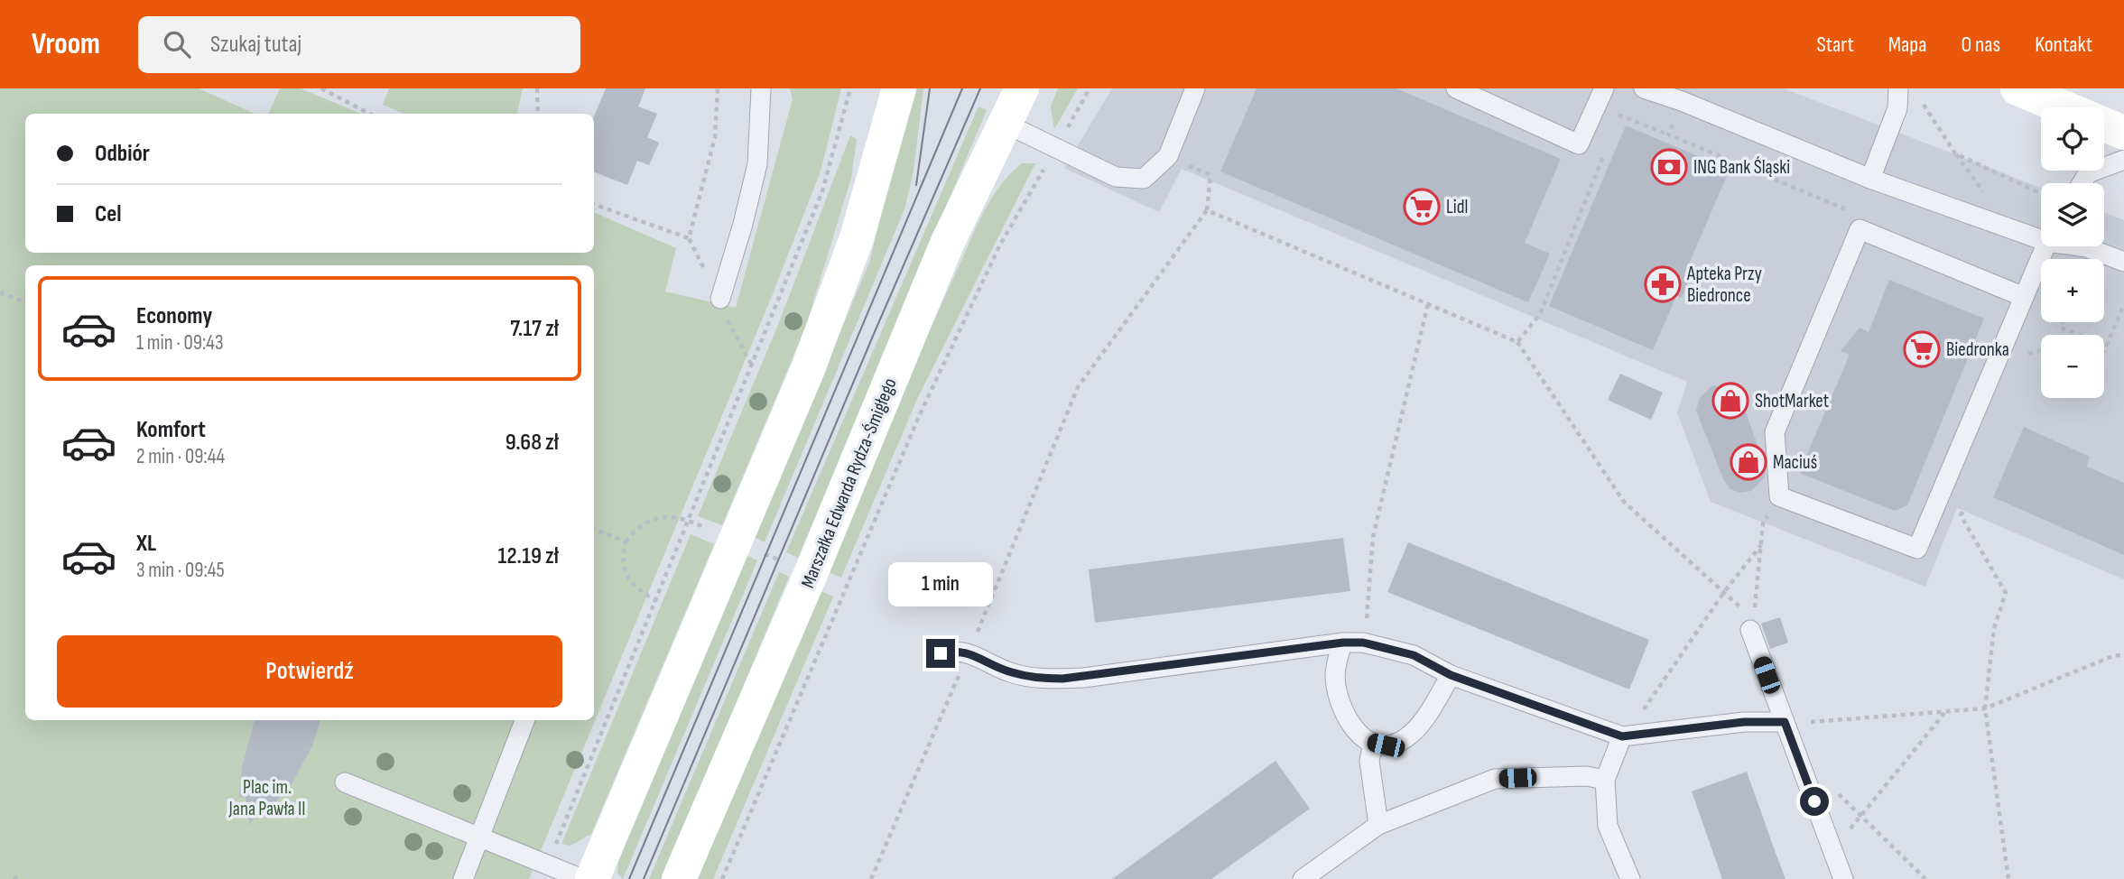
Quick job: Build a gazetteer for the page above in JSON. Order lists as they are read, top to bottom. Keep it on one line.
{"streets":{"street":["Marszałka Edwarda Rydza-Śmigłego"]},"parks":["Plac im. Jana Pawła II"],"places":{"bank":["ING Bank Śląski"],"supermarket":["Lidl","Biedronka"],"pharmacy":["Apteka Przy Biedronce"],"shop":["ShotMarket","Maciuś"]},"page":{"header":"Vroom","search":"Szukaj tutaj","nav":["Start","Mapa","O nas","Kontakt"],"map_buttons":["+","−"],"banner":["Odbiór","Cel"],"list":[{"name":"Economy","note":"1 min · 09:43","value":"7.17 zł"},{"name":"Komfort","note":"2 min · 09:44","value":"9.68 zł"},{"name":"XL","note":"3 min · 09:45","value":"12.19 zł"}],"bubble":"1 min","buttons":"Potwierdź"}}
